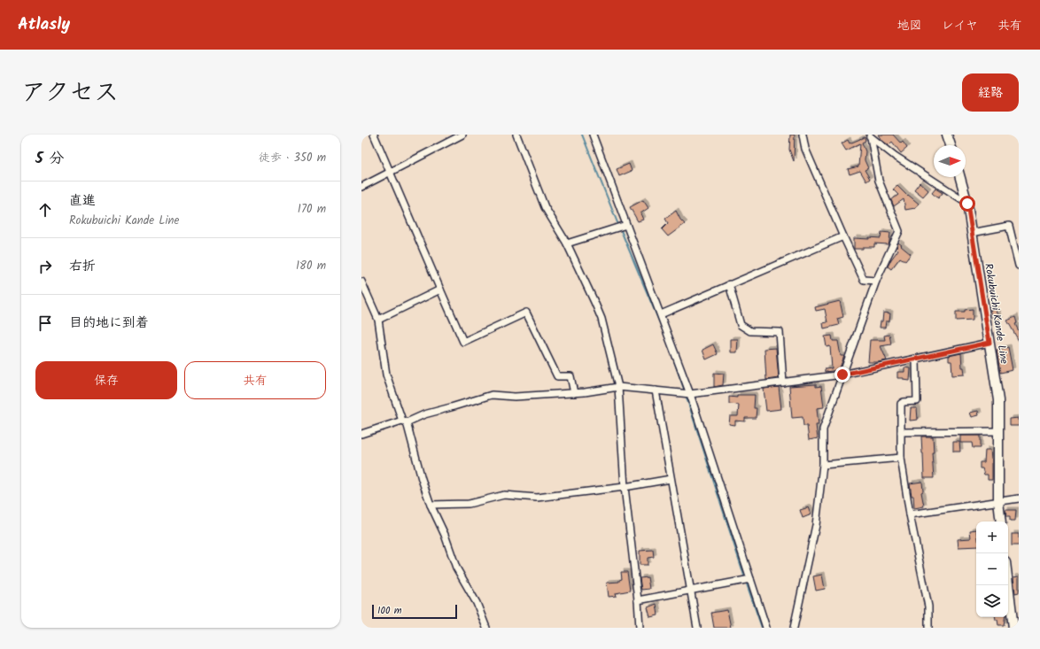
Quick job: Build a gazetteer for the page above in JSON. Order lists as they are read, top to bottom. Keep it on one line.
{"streets":{"main road":["Rokubuichi Kande Line"]},"scale_bar":"100 m","north":"right","page":{"header":"Atlasly","nav":["地図","レイヤ","共有"],"title":"アクセス","buttons":["経路",["保存","共有"]],"heading":["5 分","徒歩 · 350 m"],"list":[["直進","Rokubuichi Kande Line","170 m"],["右折","180 m"],"目的地に到着"],"map_buttons":["+","−"],"scale":"100 m"}}
